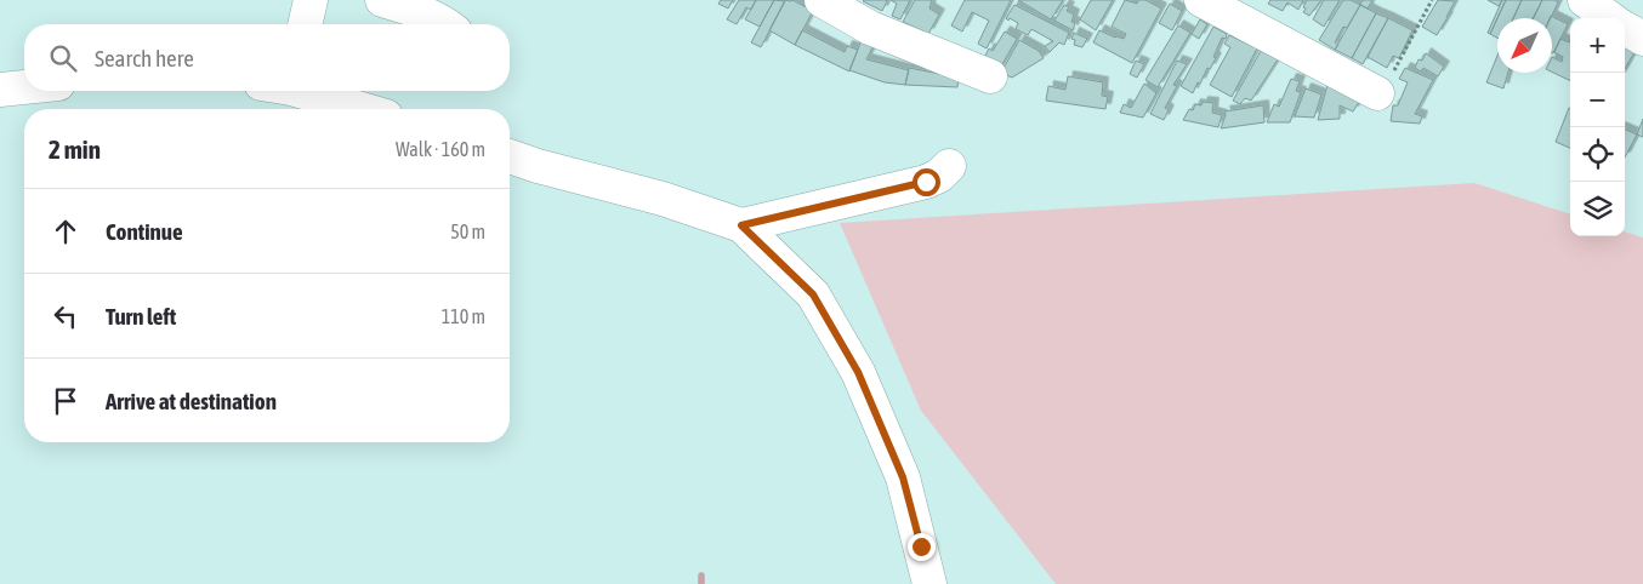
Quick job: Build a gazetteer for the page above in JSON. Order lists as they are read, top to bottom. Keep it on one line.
{"north":"bottom left","page":{"map_buttons":["+","−"],"search":"Search here","heading":["2 min","Walk · 160 m"],"list":[["Continue","50 m"],["Turn left","110 m"],"Arrive at destination"]}}
